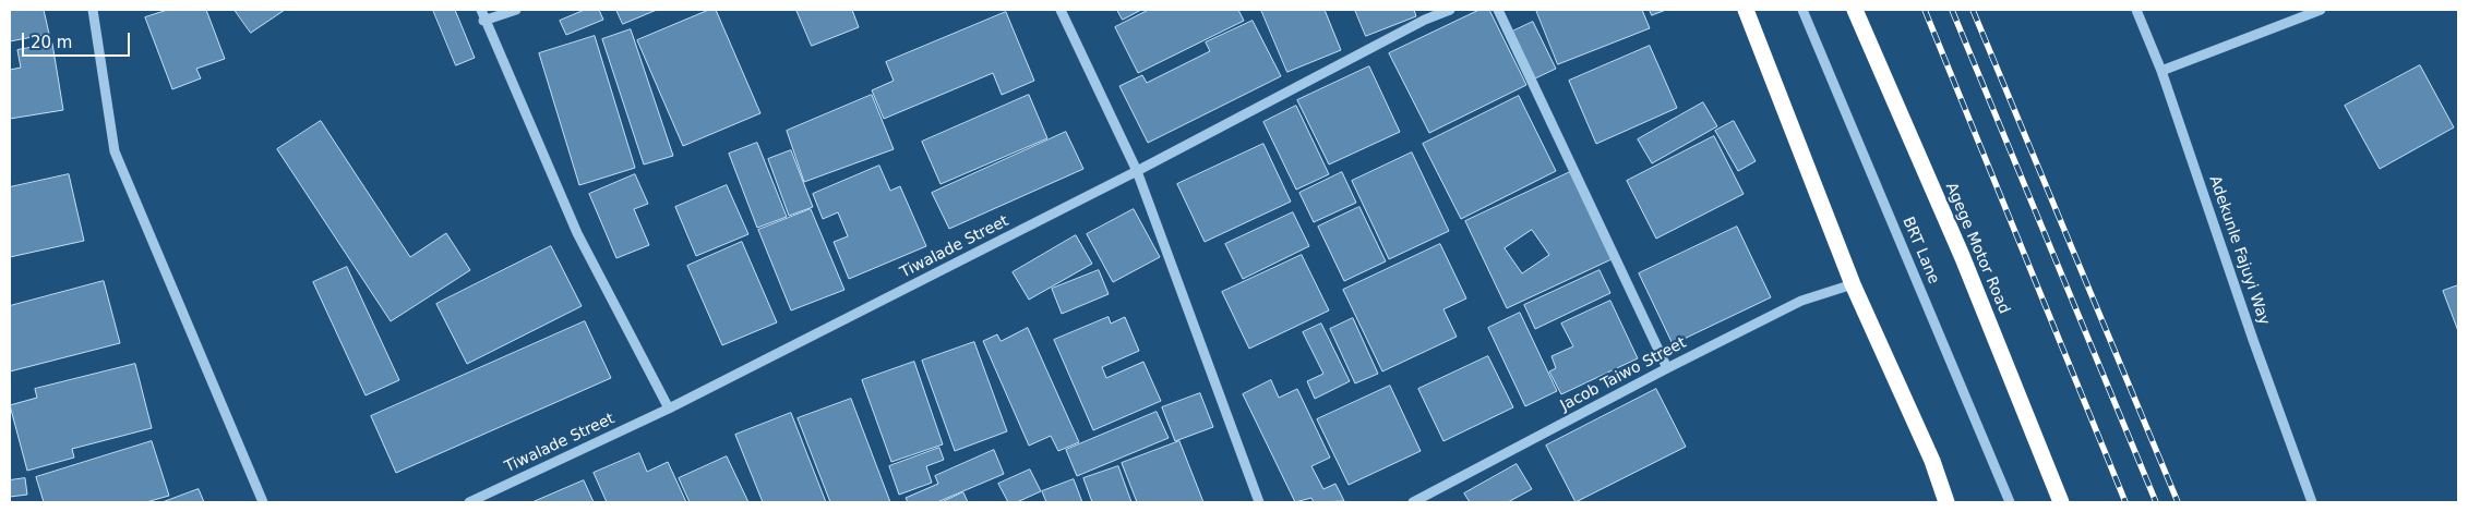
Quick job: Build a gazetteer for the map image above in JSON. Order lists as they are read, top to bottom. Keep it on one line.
{"streets":{"highway":["Agege Motor Road"],"street":["Tiwalade Street","BRT Lane","Adekunle Fajuyi Way","Jacob Taiwo Street"]},"scale_bar":"20 m"}
